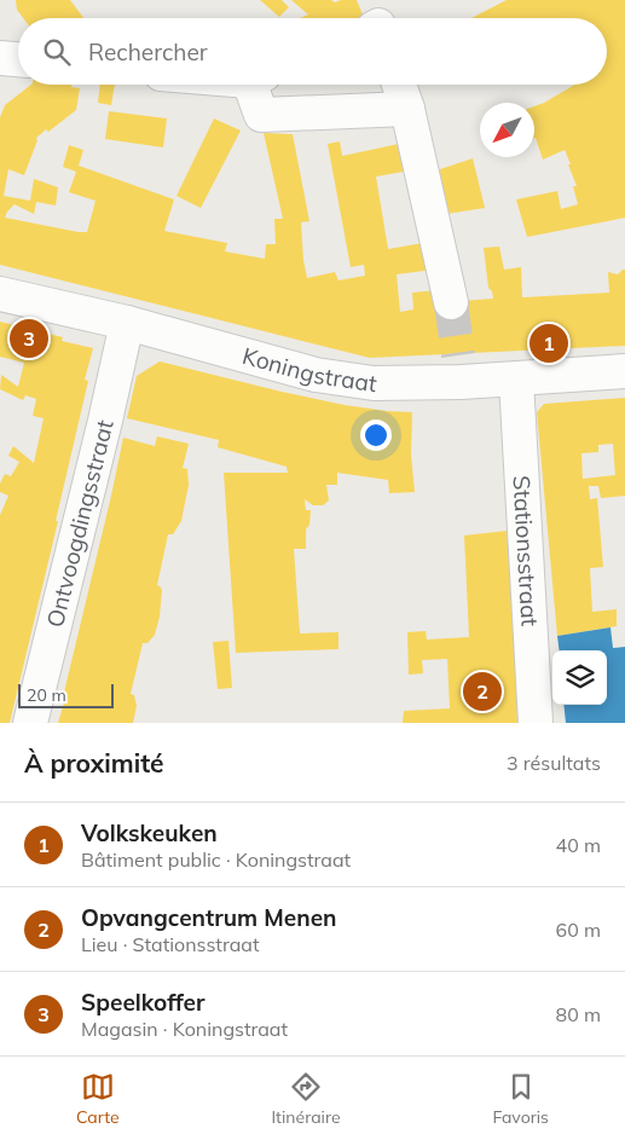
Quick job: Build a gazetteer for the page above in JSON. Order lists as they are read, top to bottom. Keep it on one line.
{"streets":{"street":["Koningstraat","Ontvoogdingsstraat","Stationsstraat"]},"crossings":[["Koningstraat","Ontvoogdingsstraat"],["Koningstraat","Stationsstraat"]],"scale_bar":"20 m","north":"bottom left","page":{"search":"Rechercher","pins":["3","1","2"],"scale":"20 m","heading":["À proximité","3 résultats"],"list":[{"mark":"1","name":"Volkskeuken","note":"Bâtiment public · Koningstraat","value":"40 m"},{"mark":"2","name":"Opvangcentrum Menen","note":"Lieu · Stationsstraat","value":"60 m"},{"mark":"3","name":"Speelkoffer","note":"Magasin · Koningstraat","value":"80 m"}],"nav":["Carte","Itinéraire","Favoris"]}}
